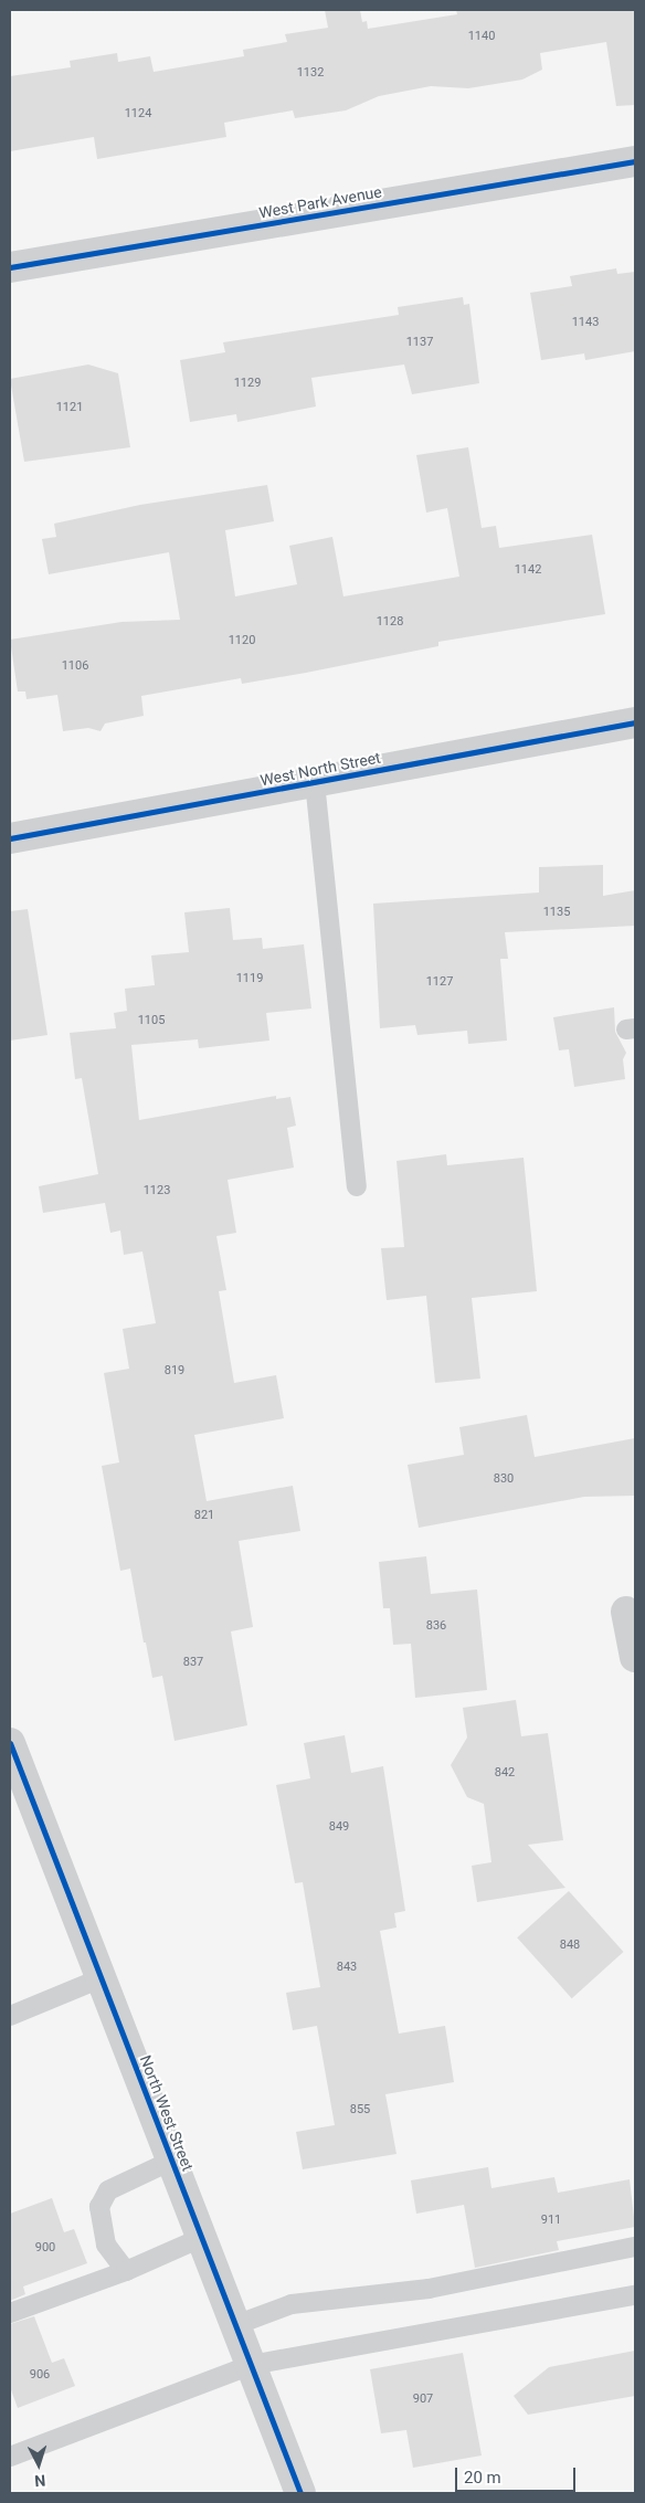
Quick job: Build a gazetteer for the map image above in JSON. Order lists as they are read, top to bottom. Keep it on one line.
{"streets":{"street":["West Park Avenue","West North Street","North West Street"]},"house_numbers":["1140","1132","1124","1143","1137","1129","1121","1142","1128","1120","1106","1135","1119","1127","1105","1123","819","830","821","836","837","842","849","848","843","855","911","900","906","907"],"scale_bar":"20 m","north":"bottom"}
